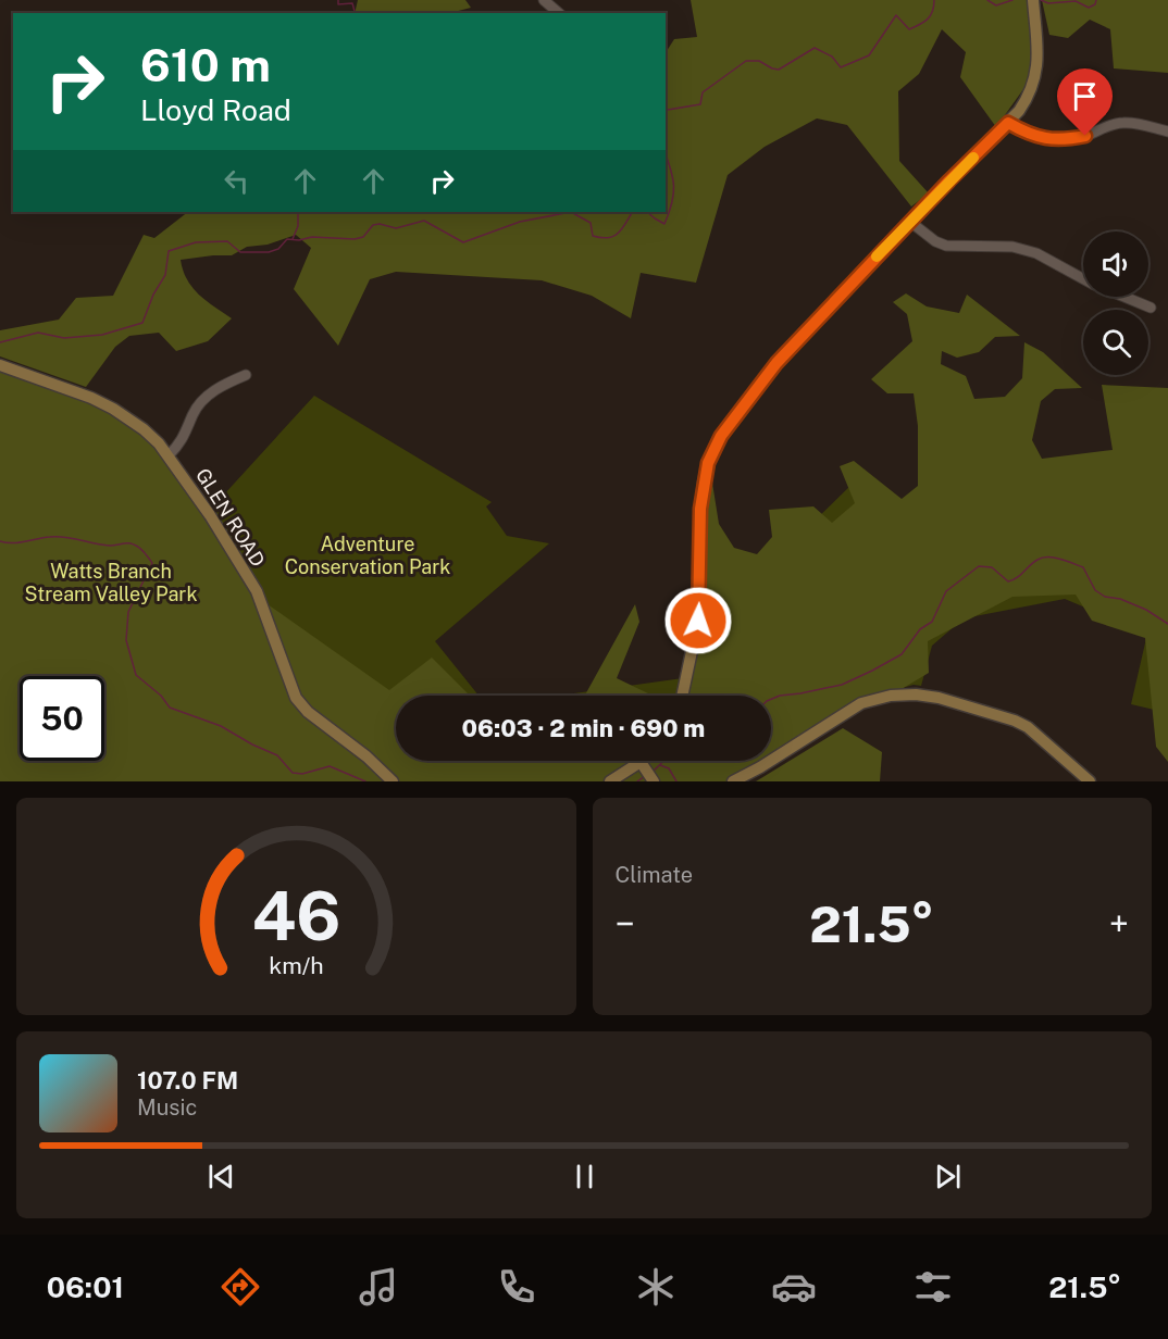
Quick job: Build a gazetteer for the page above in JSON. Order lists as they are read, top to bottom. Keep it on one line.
{"streets":{"main road":["GLEN ROAD"]},"parks":["Adventure Conservation Park","Watts Branch Stream Valley Park"],"page":{"turn":["610 m","Lloyd Road"],"limit":"50","trip":"06:03 · 2 min · 690 m","tile":"Climate","heat":["−","21.5°","+"],"song":["107.0 FM","Music"],"tabs":["06:01","21.5°"],"gauge":["46","km/h"]}}
